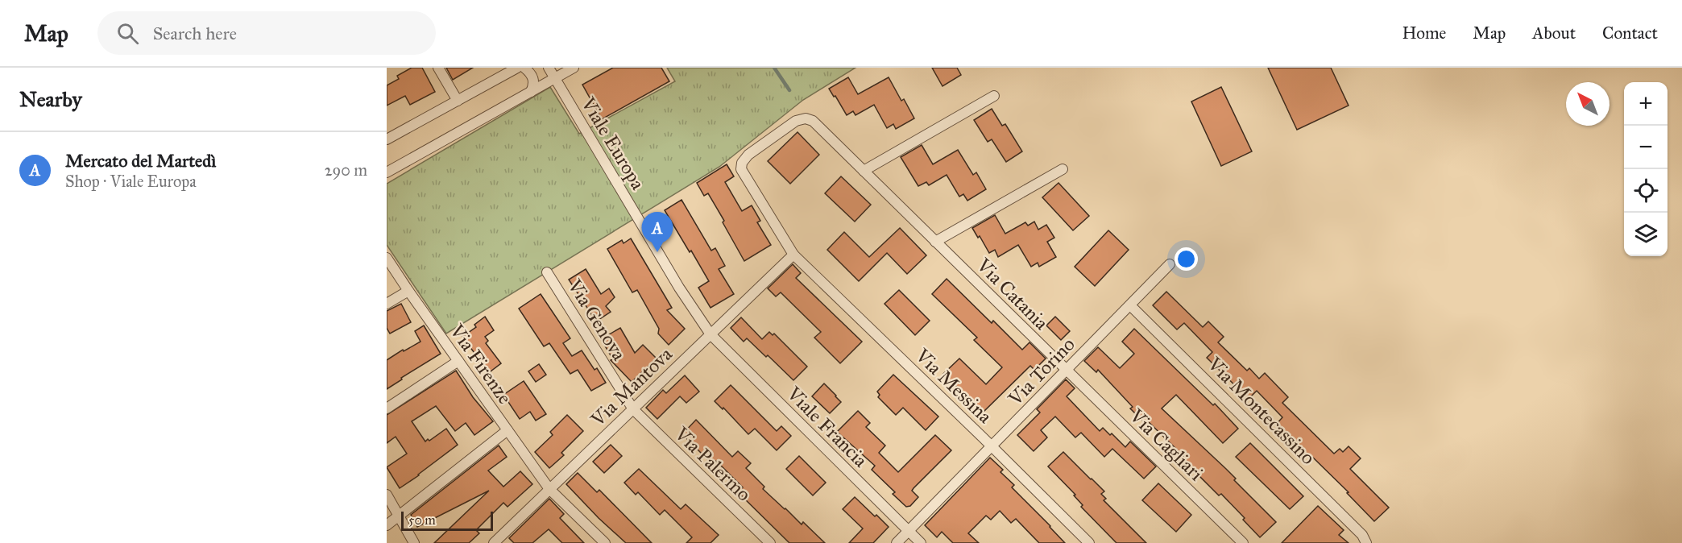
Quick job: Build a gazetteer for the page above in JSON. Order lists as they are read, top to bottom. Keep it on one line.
{"streets":{"street":["Viale Europa","Via Catania","Via Genova","Via Firenze","Via Torino","Via Messina","Via Mantova","Via Montecassino","Viale Francia","Via Cagliari","Via Palermo"]},"crossings":[["Viale Europa","Via Mantova"],["Viale Europa","Viale Francia"],["Via Catania","Via Torino"],["Via Catania","Via Messina"],["Via Catania","Via Mantova"],["Via Catania","Via Cagliari"],["Via Genova","Via Mantova"],["Via Genova","Via Palermo"],["Via Firenze","Via Mantova"],["Via Torino","Via Messina"],["Via Torino","Via Montecassino"],["Via Torino","Viale Francia"],["Via Torino","Via Cagliari"],["Via Messina","Via Mantova"],["Via Mantova","Viale Francia"],["Via Mantova","Via Palermo"]],"scale_bar":"50 m","north":"top left","page":{"header":"Map","search":"Search here","nav":["Home","Map","About","Contact"],"heading":"Nearby","map_buttons":["+","−"],"list":[{"mark":"A","name":"Mercato del Martedì","note":"Shop · Viale Europa","value":"290 m"}],"pins":"A","scale":"50 m"}}
